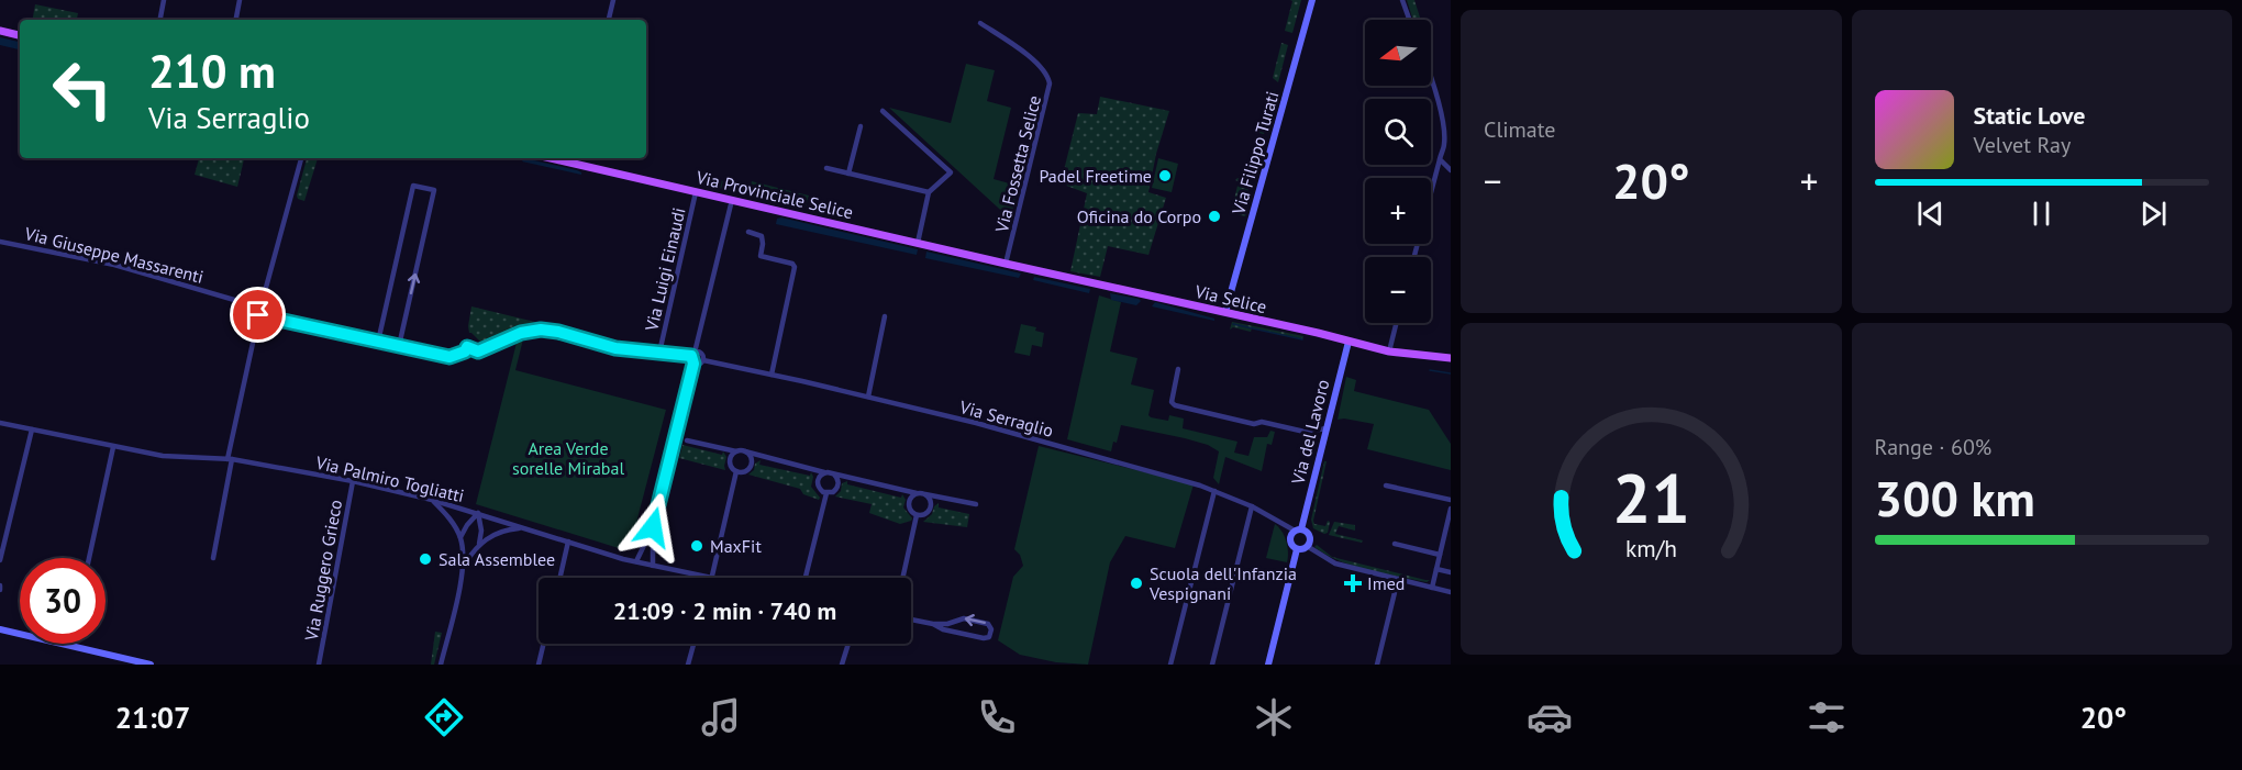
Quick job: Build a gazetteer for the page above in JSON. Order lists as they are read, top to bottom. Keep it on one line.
{"streets":{"main road":["Via Filippo Turati","Via Provinciale Selice","Via Selice","Via del Lavoro"],"street":["Via Fossetta Selice","Via Giuseppe Massarenti","Via Luigi Einaudi","Via Serraglio","Via Palmiro Togliatti","Via Ruggero Grieco"]},"crossings":[["Via Filippo Turati","Via Selice"],["Via Fossetta Selice","Via Provinciale Selice"],["Via Fossetta Selice","Via Selice"],["Via Provinciale Selice","Via Luigi Einaudi"],["Via Provinciale Selice","Via Selice"],["Via Selice","Via del Lavoro"],["Via Serraglio","Via del Lavoro"],["Via Palmiro Togliatti","Via Ruggero Grieco"]],"parks":["Area Verde sorelle Mirabal"],"places":{"other":["Padel Freetime","Oficina do Corpo","MaxFit","Sala Assemblee","Scuola dell'Infanzia Vespignani"],"health":["Imed"]},"north":"left","page":{"tile":["Climate",["Range · 60%","300 km"]],"map_buttons":["+","−"],"turn":["210 m","Via Serraglio"],"song":["Static Love","Velvet Ray"],"heat":["−","20°","+"],"limit":"30","trip":"21:09 · 2 min · 740 m","tabs":["21:07","20°"],"gauge":["21","km/h"]}}
